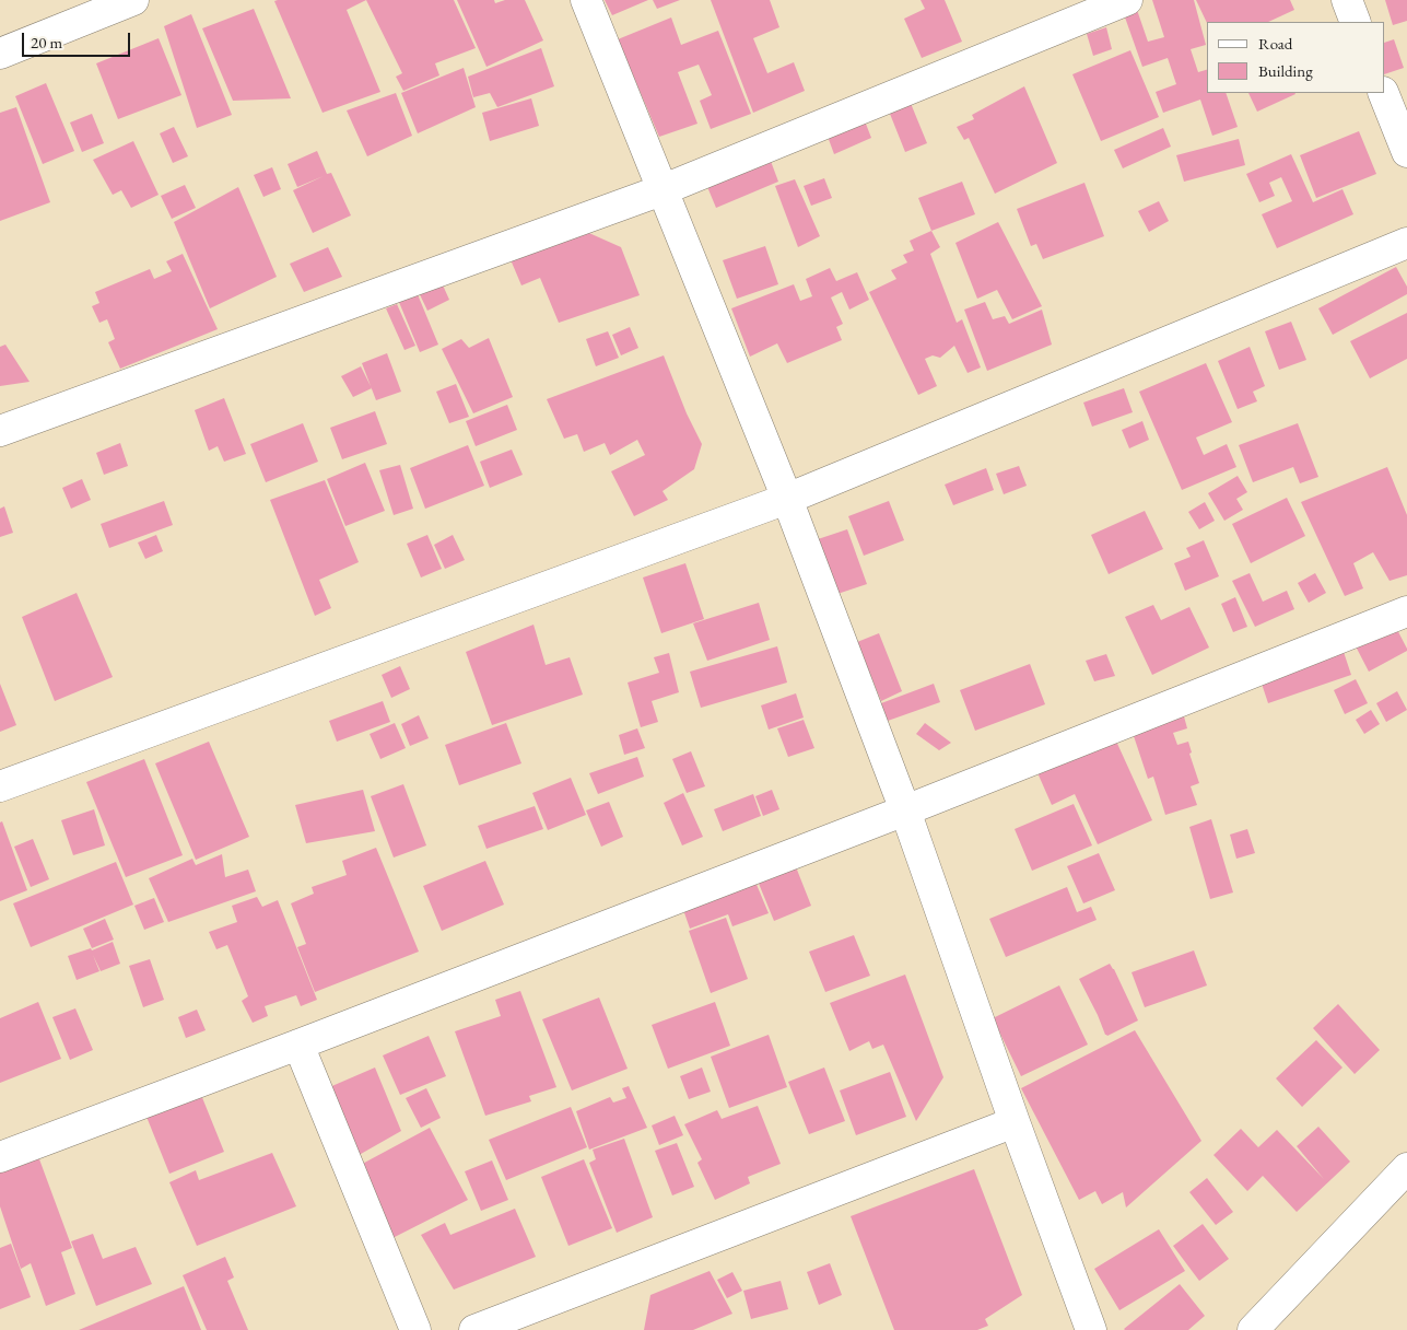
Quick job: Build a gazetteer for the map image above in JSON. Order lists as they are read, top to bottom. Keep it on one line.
{"legend":["Road","Building"],"scale_bar":"20 m"}
